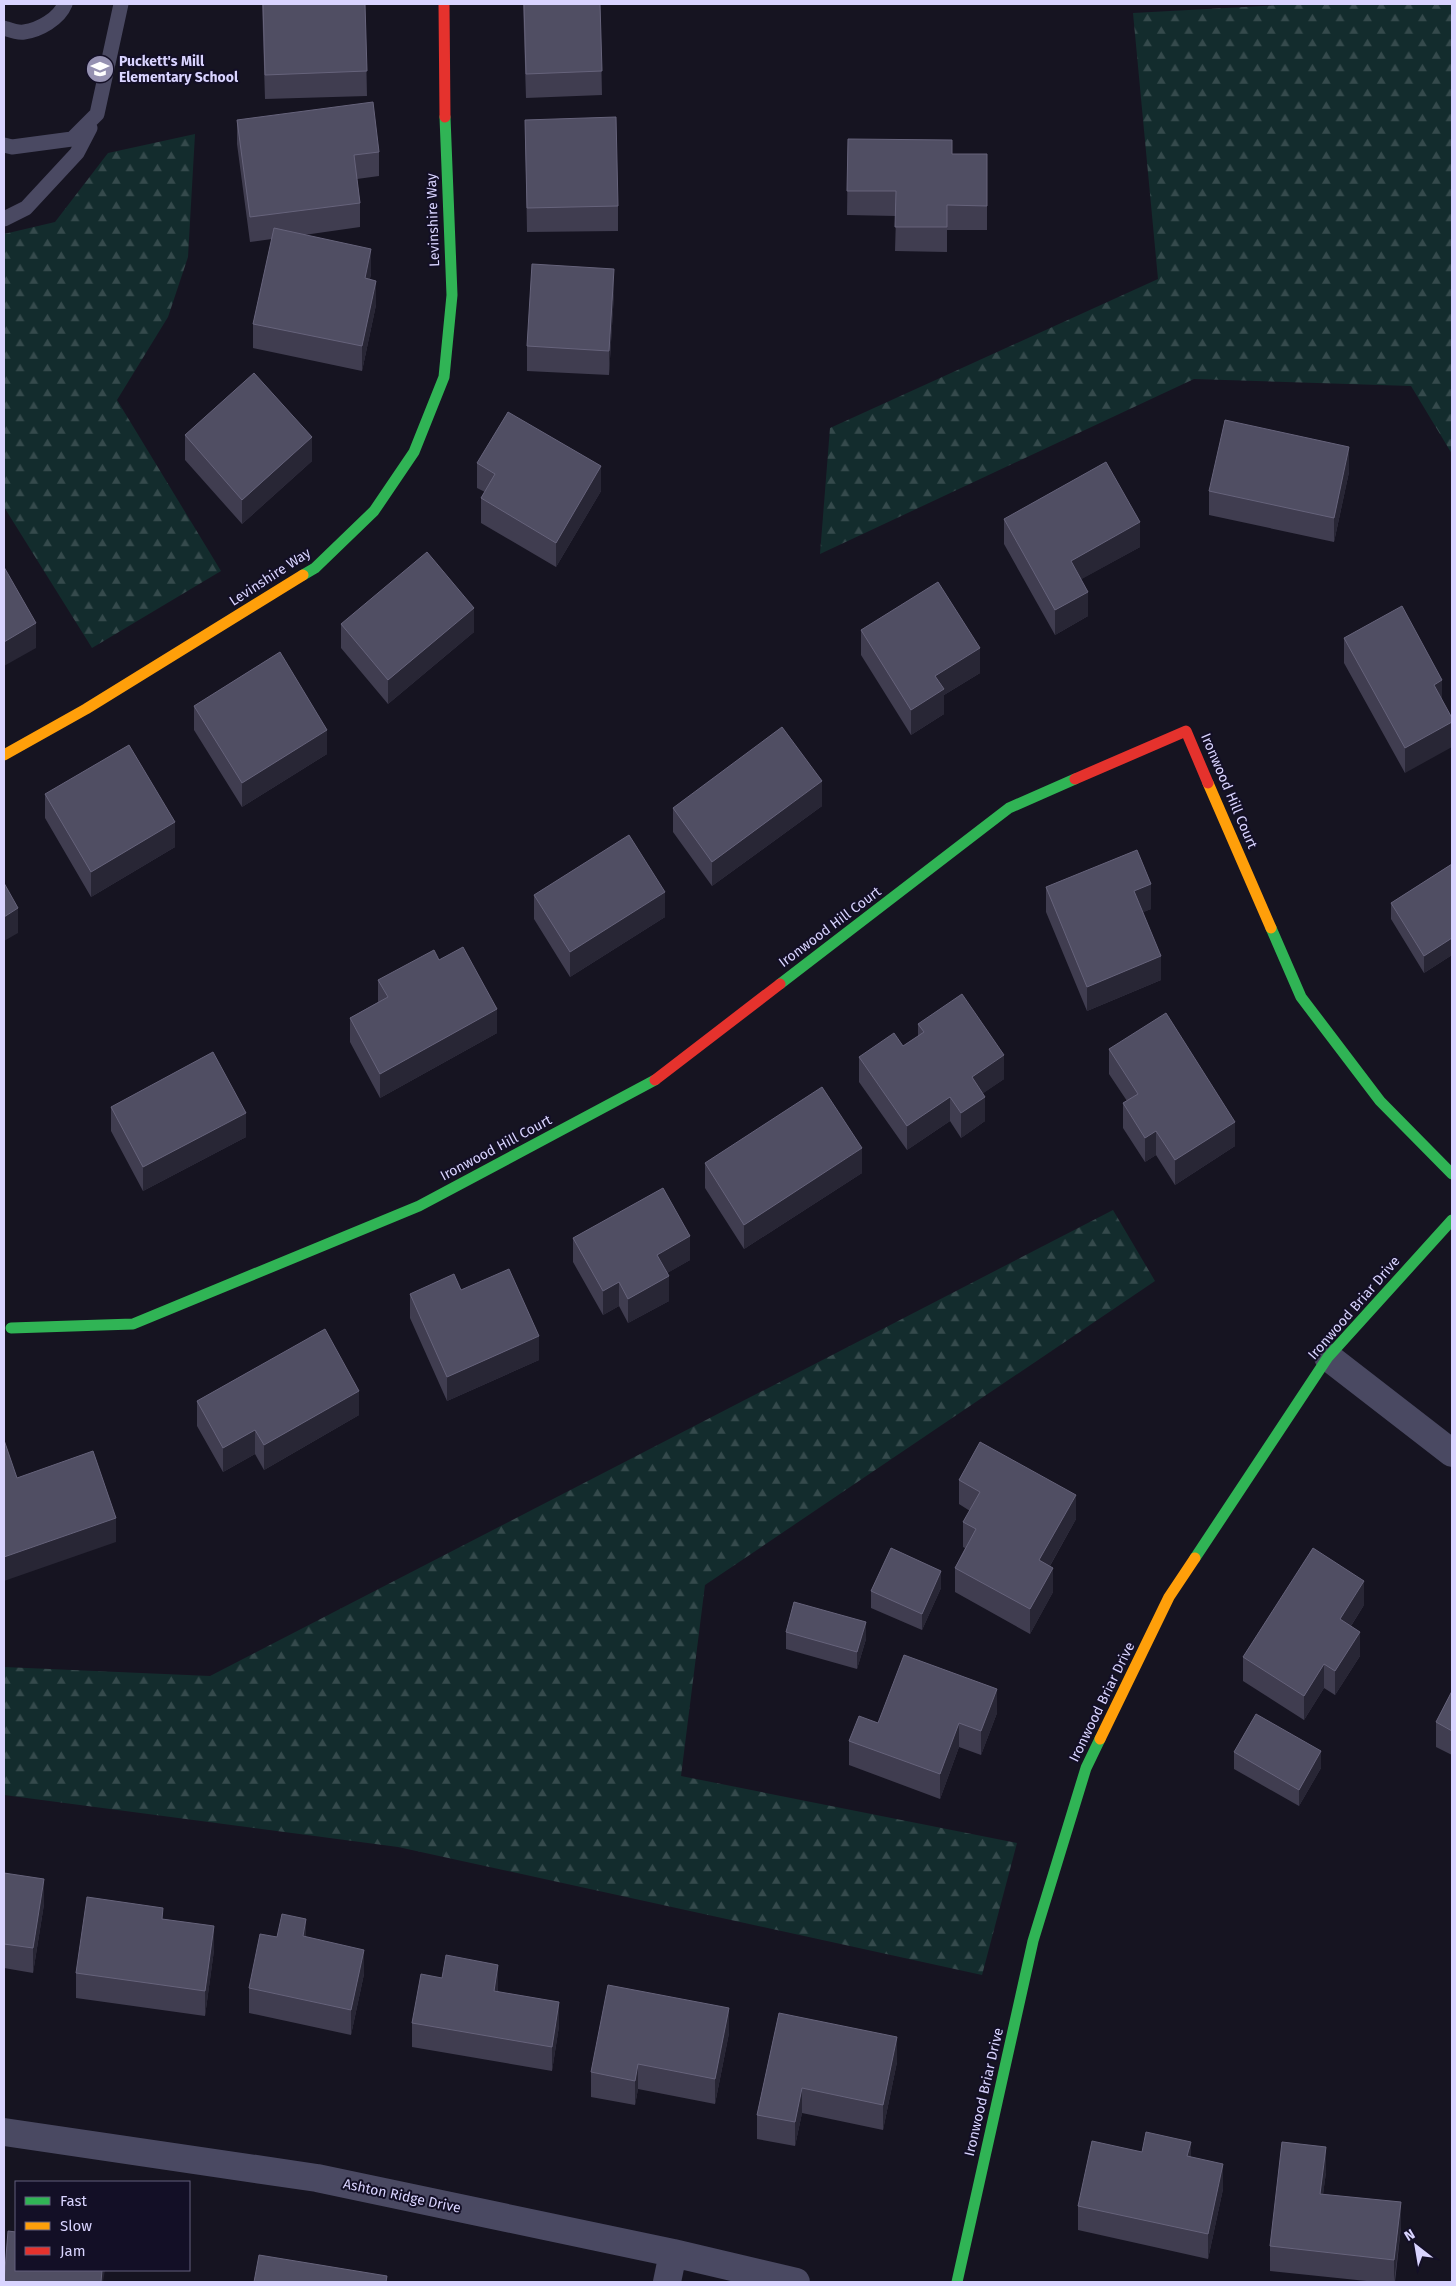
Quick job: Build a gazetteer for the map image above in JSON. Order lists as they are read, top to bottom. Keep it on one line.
{"streets":{"street":["Levinshire Way","Ironwood Hill Court","Ironwood Briar Drive","Ashton Ridge Drive"]},"places":{"school or university":["Puckett's Mill Elementary School"]},"legend":["Fast","Slow","Jam"],"north":"top left"}
